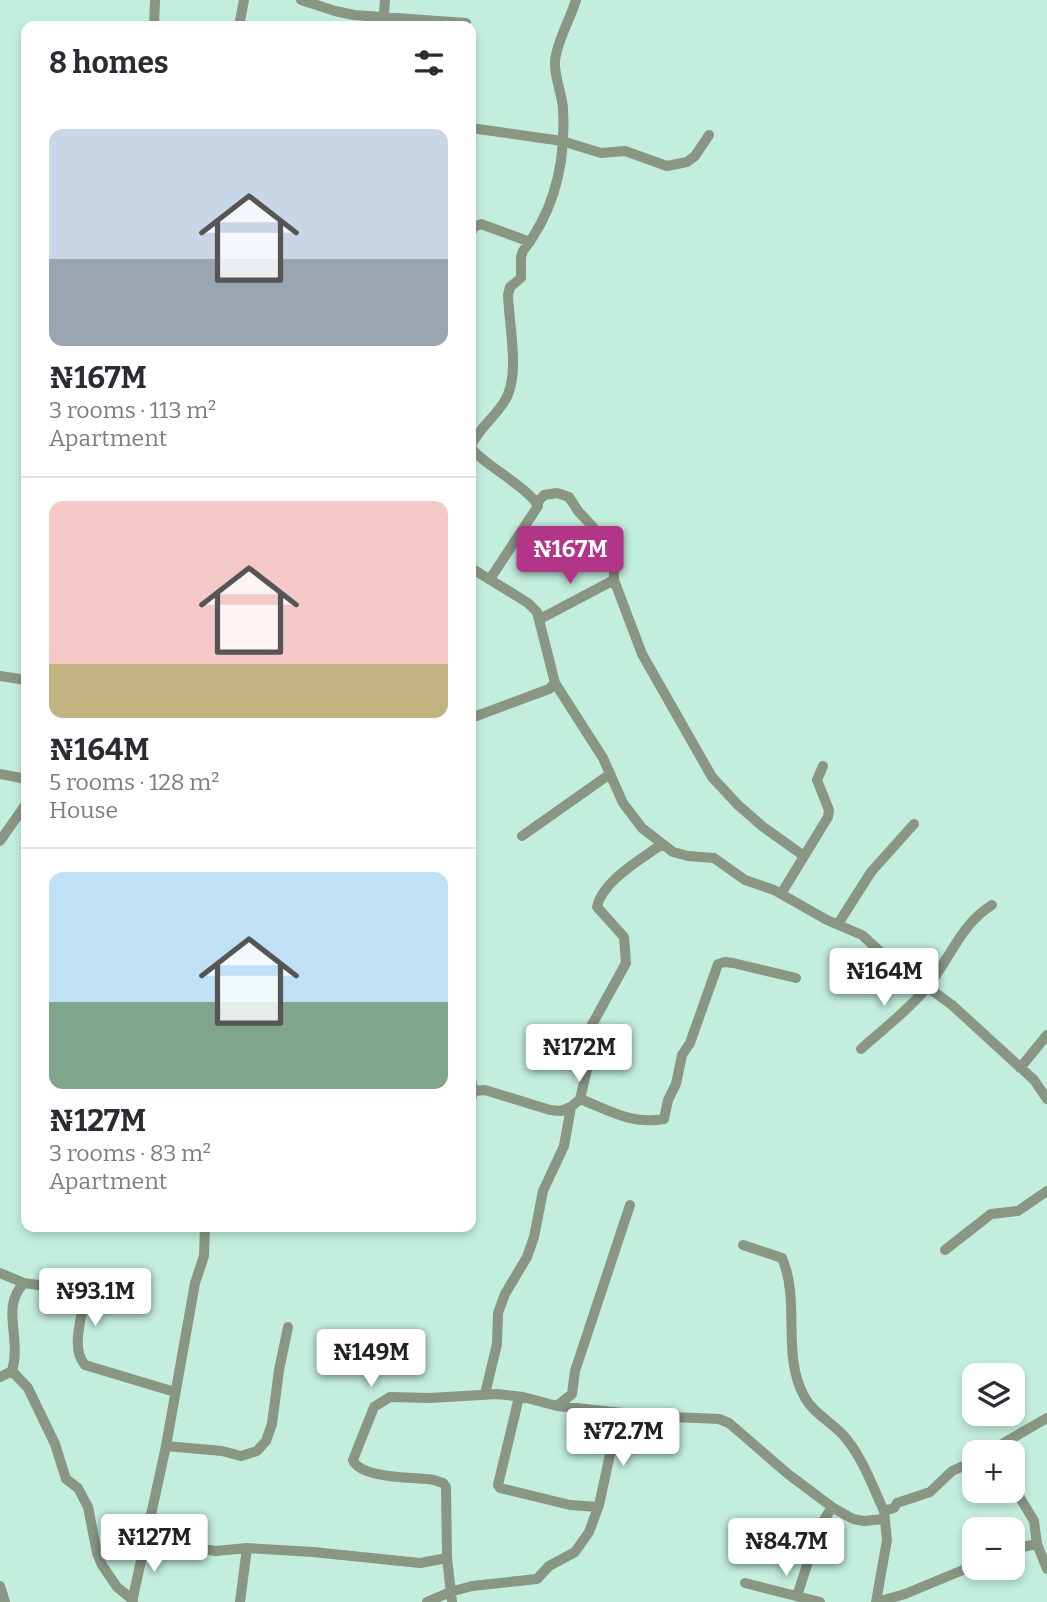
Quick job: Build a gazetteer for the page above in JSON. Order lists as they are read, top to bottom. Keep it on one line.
{"page":{"heading":"8 homes","list":[{"name":"₦167M","note":"3 rooms · 113 m² · Apartment"},{"name":"₦164M","note":"5 rooms · 128 m² · House"},{"name":"₦127M","note":"3 rooms · 83 m² · Apartment"}],"price":["₦167M","₦164M","₦172M","₦93.1M","₦149M","₦72.7M","₦127M","₦84.7M"],"map_buttons":["+","−"]}}
